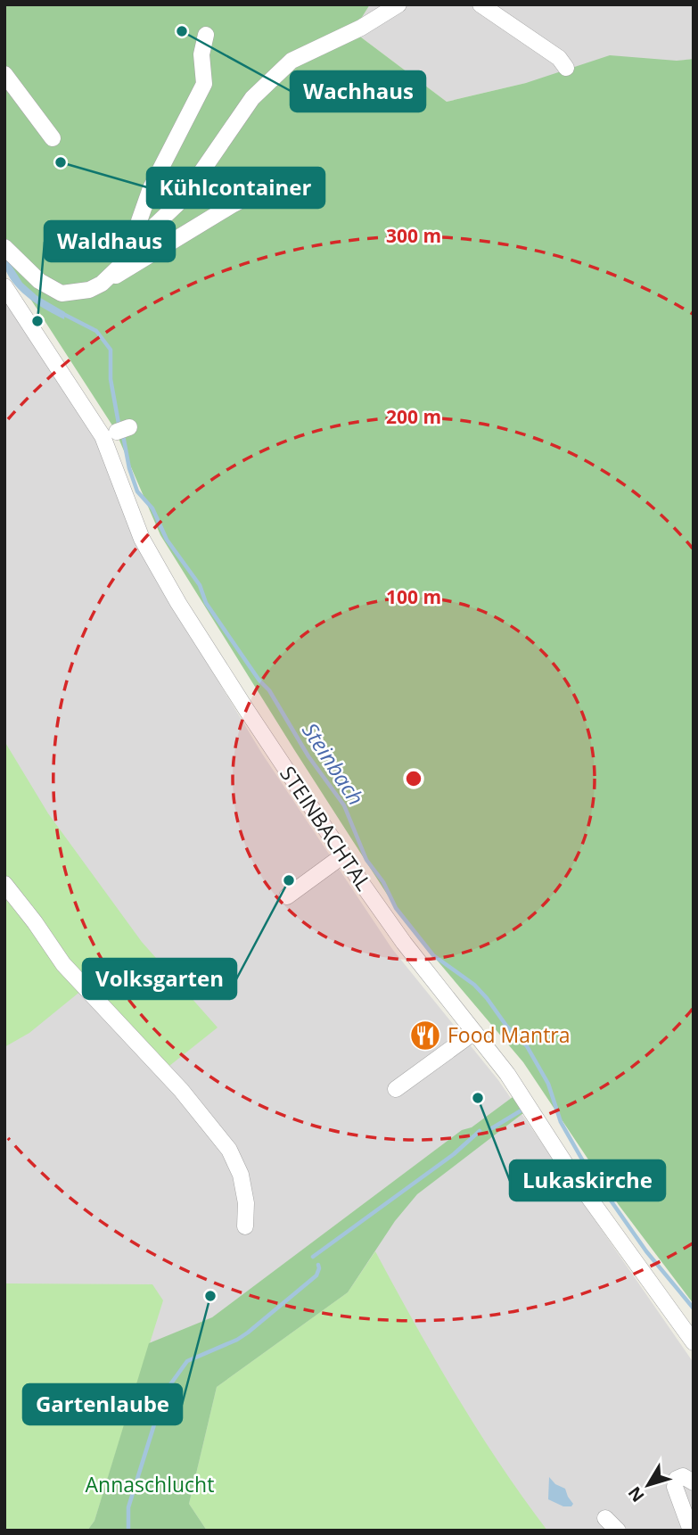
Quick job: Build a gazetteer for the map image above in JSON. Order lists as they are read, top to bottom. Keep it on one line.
{"streets":{"street":["STEINBACHTAL"]},"water":["Steinbach"],"parks":["Annaschlucht"],"places":{"other":["Wachhaus","Kühlcontainer","Waldhaus","Volksgarten","Lukaskirche","Gartenlaube"],"restaurant":["Food Mantra"]},"north":"bottom left","rings":["300 m","200 m","100 m"]}
